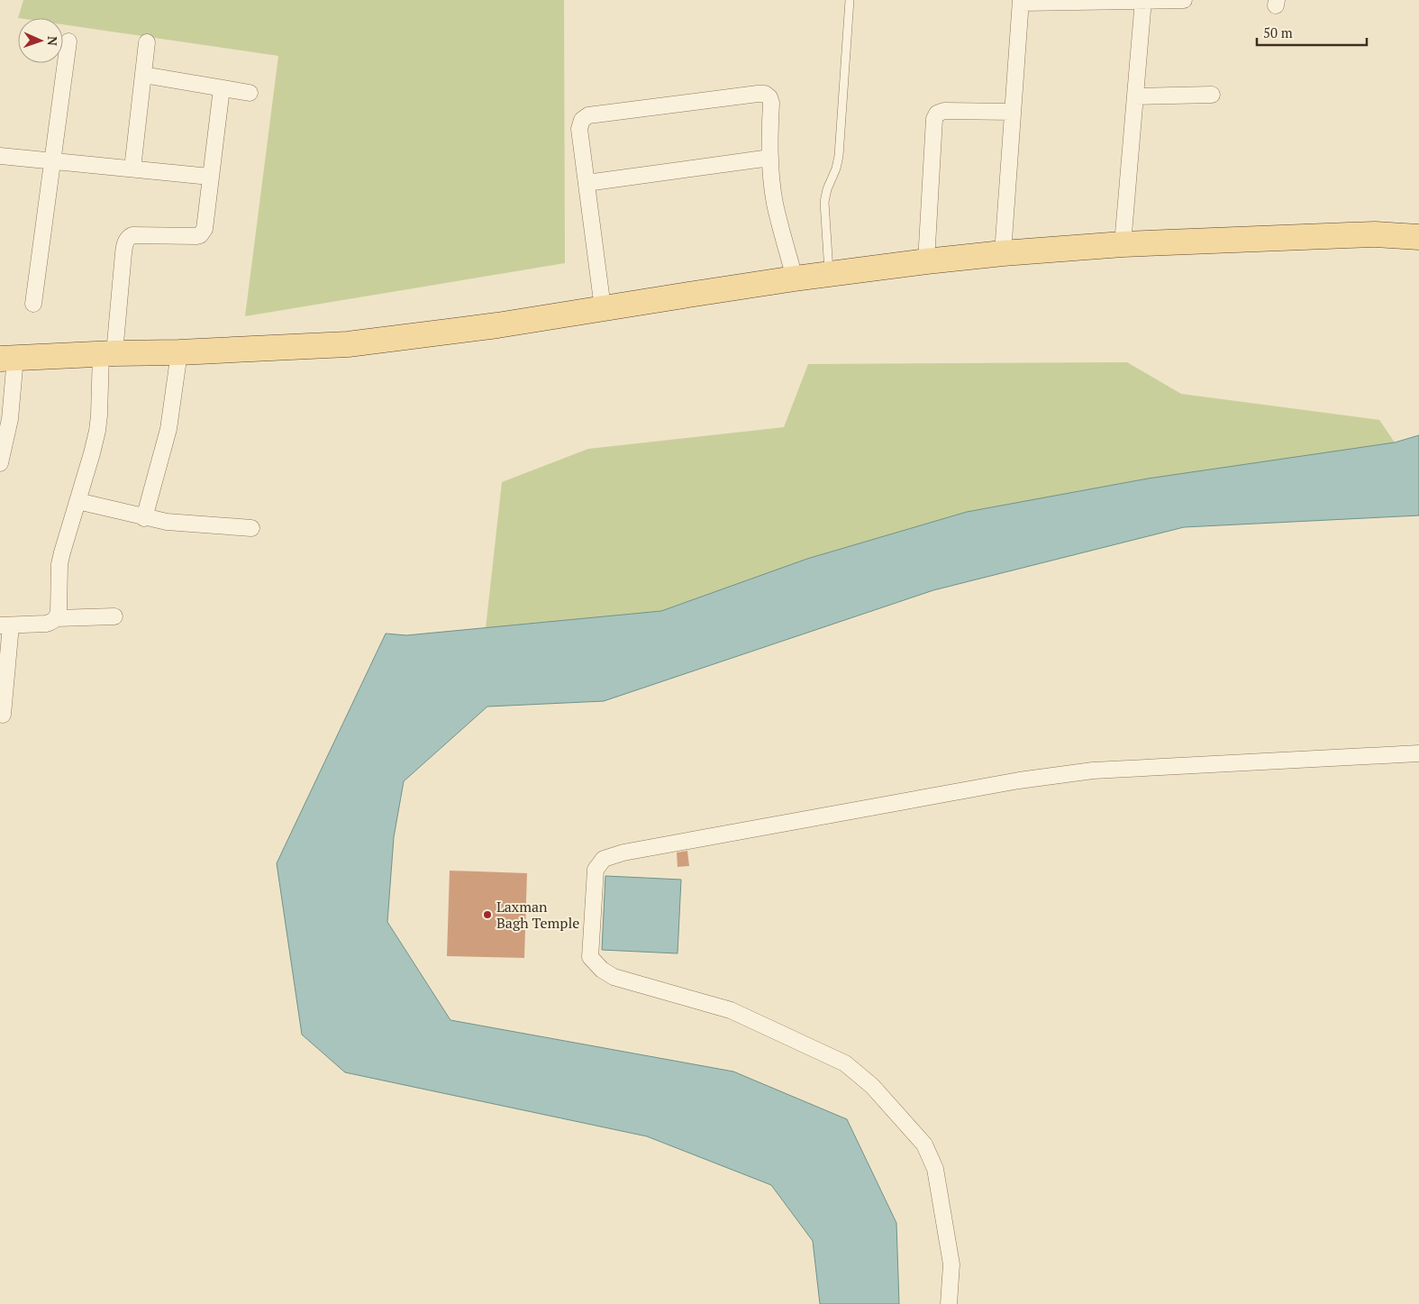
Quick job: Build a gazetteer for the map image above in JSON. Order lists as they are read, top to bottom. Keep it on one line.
{"places":["Laxman Bagh Temple"],"scale_bar":"50 m","north":"right"}
